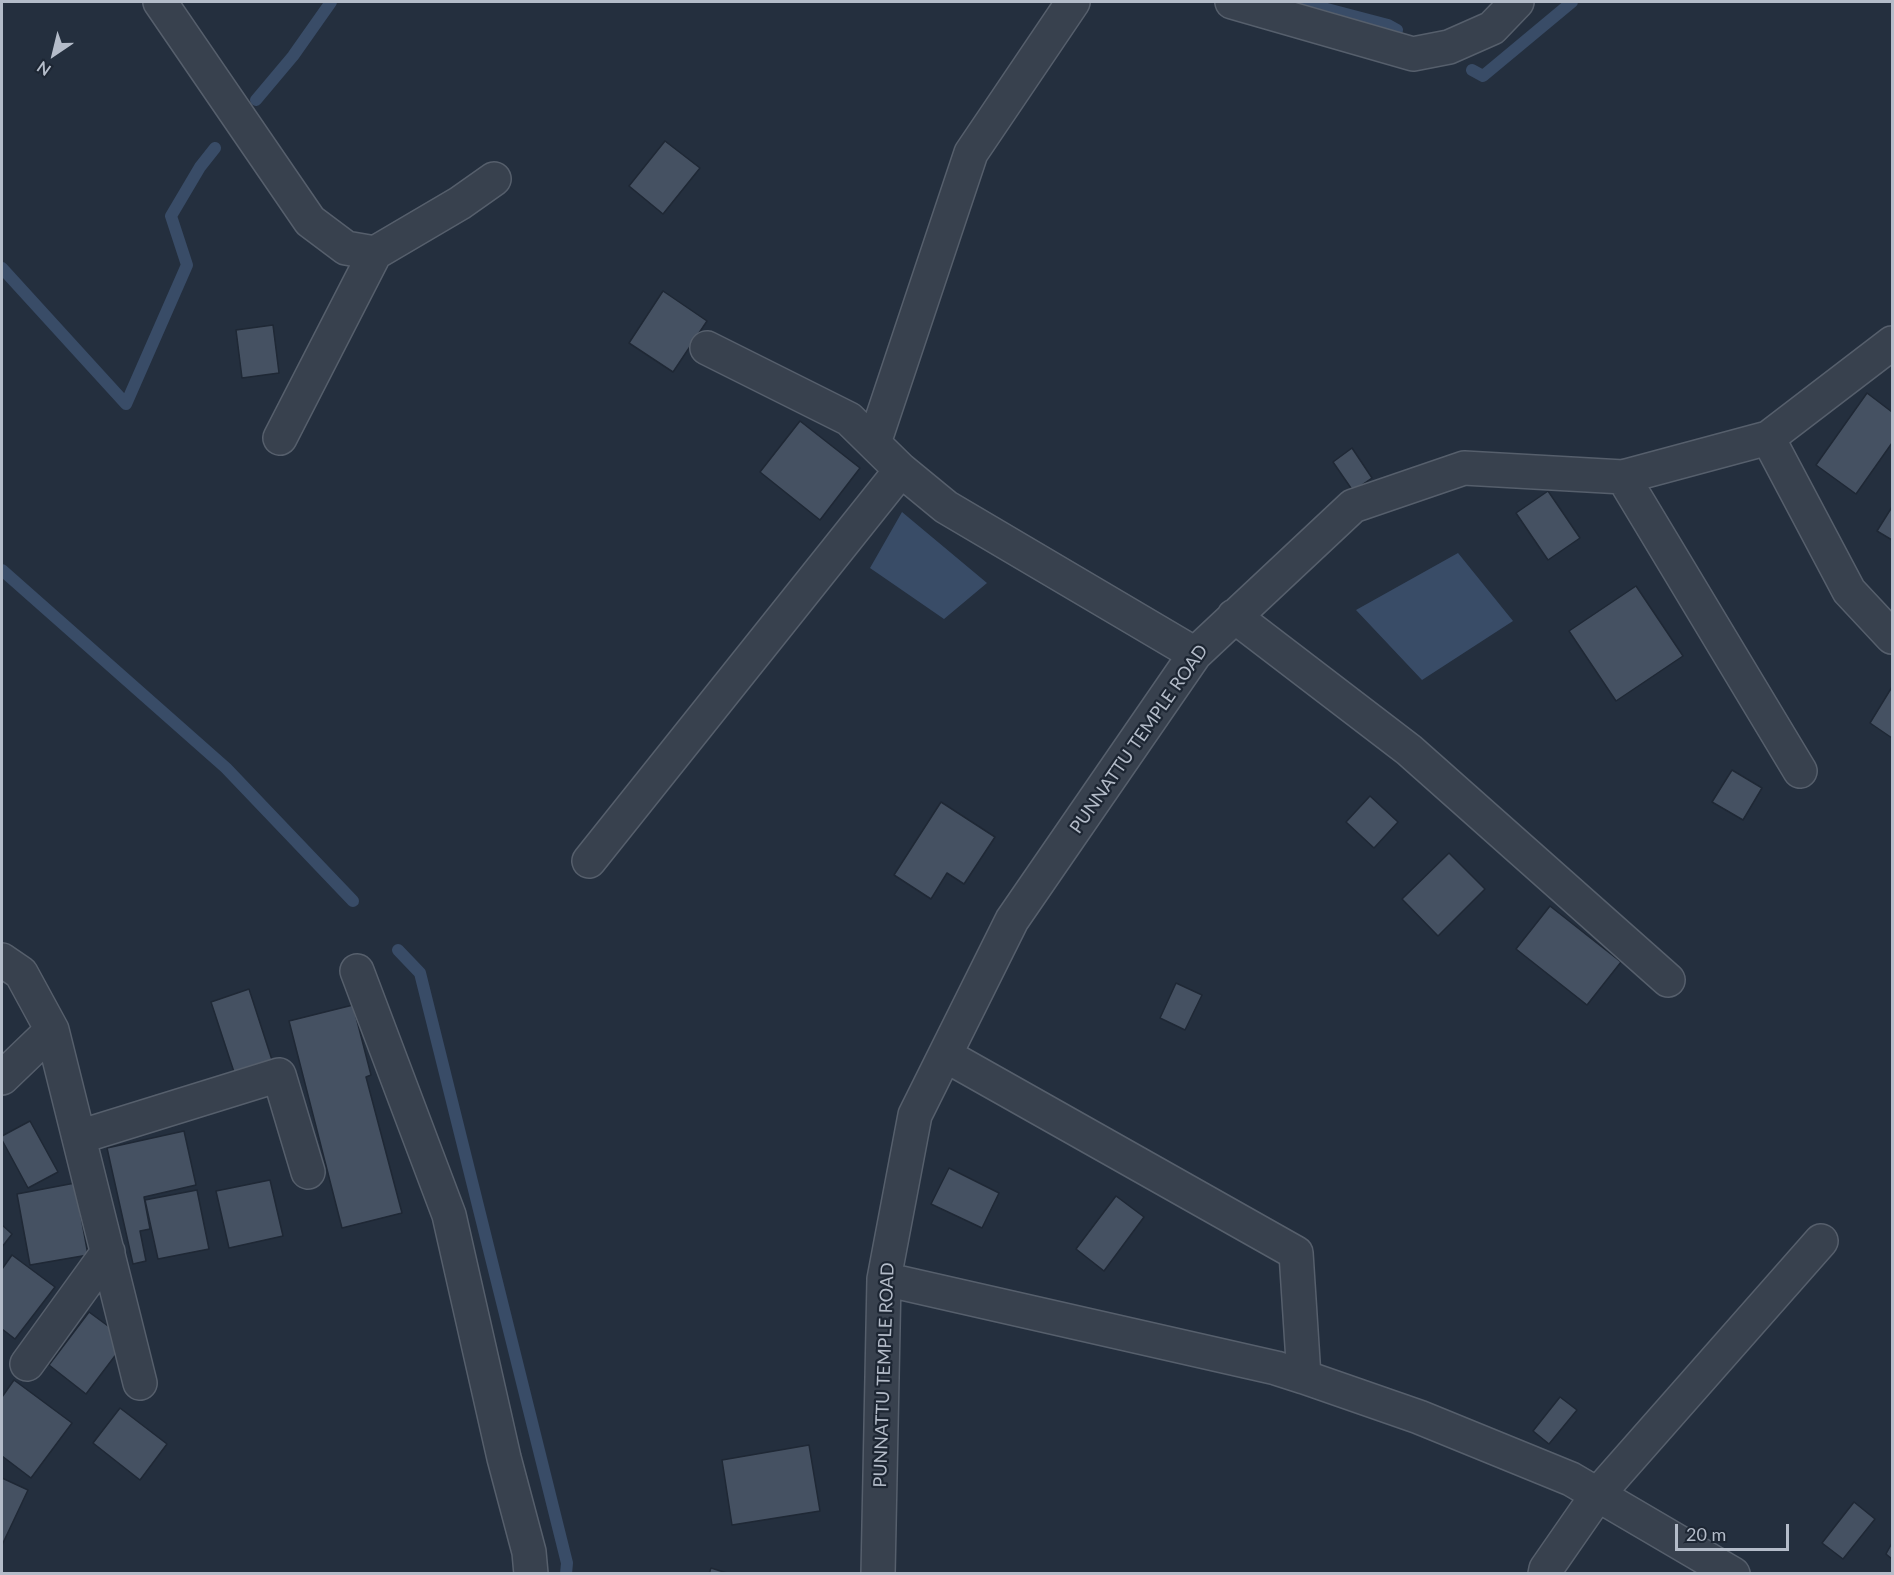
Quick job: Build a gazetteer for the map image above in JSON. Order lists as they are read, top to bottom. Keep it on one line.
{"streets":{"street":["PUNNATTU TEMPLE ROAD"]},"scale_bar":"20 m","north":"bottom left"}
